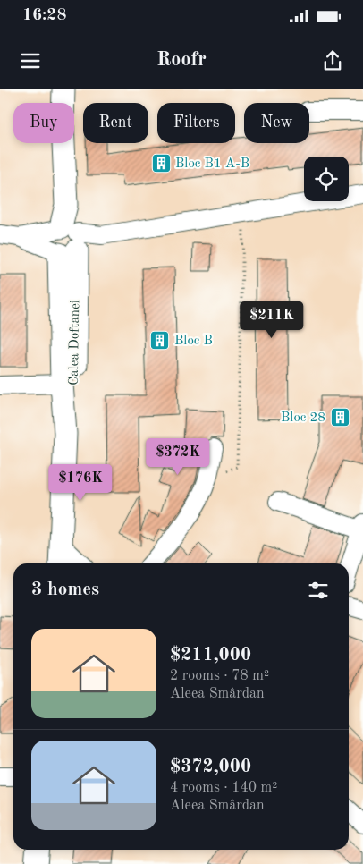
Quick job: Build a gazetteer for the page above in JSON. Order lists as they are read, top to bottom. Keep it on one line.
{"streets":{"main road":["Calea Doftanei"]},"places":{"building":["Bloc B1 A-B","Bloc B","Bloc 28"]},"page":{"status":"16:28","header":"Roofr","chip":["Buy","Rent","Filters","New"],"price":["$211K","$372K","$176K"],"heading":"3 homes","list":[{"name":"$211,000","note":"2 rooms · 78 m² · Aleea Smârdan"},{"name":"$372,000","note":"4 rooms · 140 m² · Aleea Smârdan"}]}}
